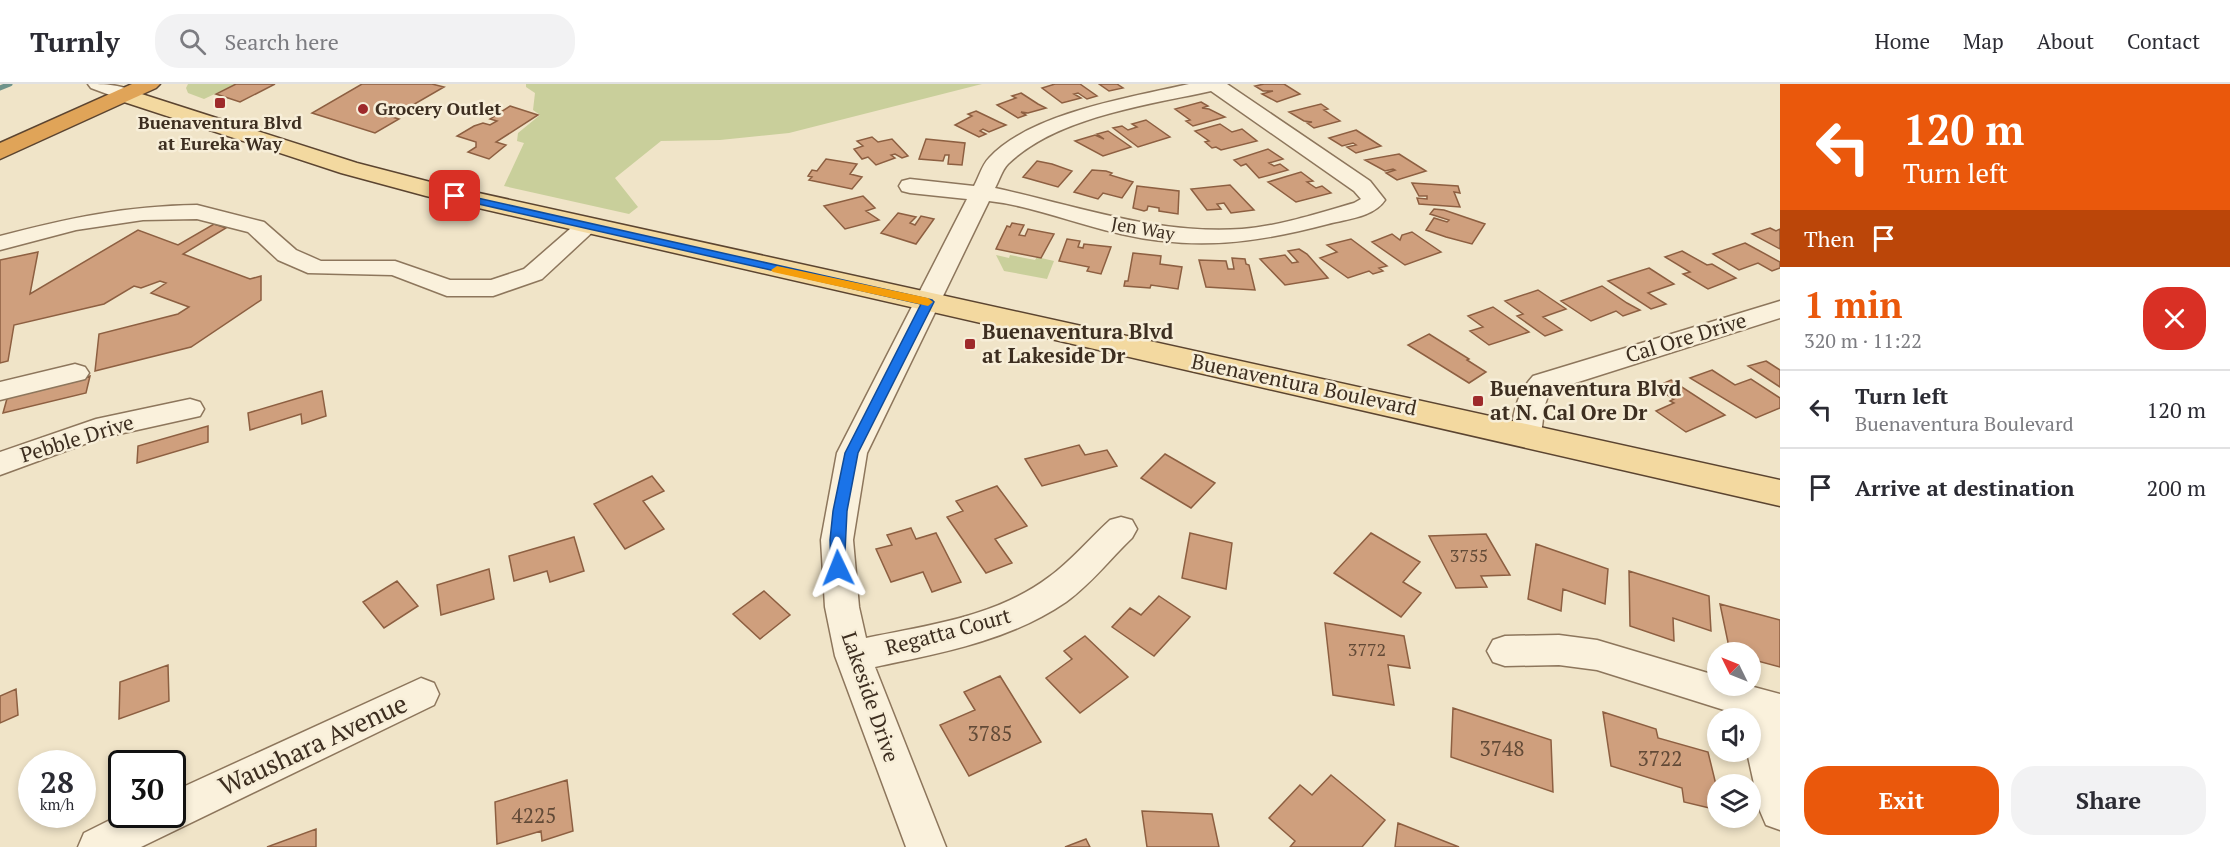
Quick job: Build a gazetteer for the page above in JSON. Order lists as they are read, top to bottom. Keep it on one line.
{"streets":{"main road":["Buenaventura Boulevard"],"street":["Jen Way","Cal Ore Drive","Pebble Drive","Regatta Court","Lakeside Drive","Waushara Avenue"]},"crossings":[["Jen Way","Lakeside Drive"],["Cal Ore Drive","Buenaventura Boulevard"],["Buenaventura Boulevard","Lakeside Drive"],["Regatta Court","Lakeside Drive"]],"places":{"transit":["Buenaventura Blvd at Eureka Way","Buenaventura Blvd at Lakeside Dr","Buenaventura Blvd at N. Cal Ore Dr"],"other":["Grocery Outlet"]},"house_numbers":["3755","3772","3785","3748","3722","4225"],"north":"top left","page":{"header":"Turnly","search":"Search here","nav":["Home","Map","About","Contact"],"turn":["120 m","Turn left"],"then":"Then","heading":["1 min","320 m · 11:22"],"list":[{"name":"Turn left","note":"Buenaventura Boulevard","value":"120 m"},{"name":"Arrive at destination","value":"200 m"}],"speed":"28 km/h","limit":"30","buttons":["Exit","Share"]}}
